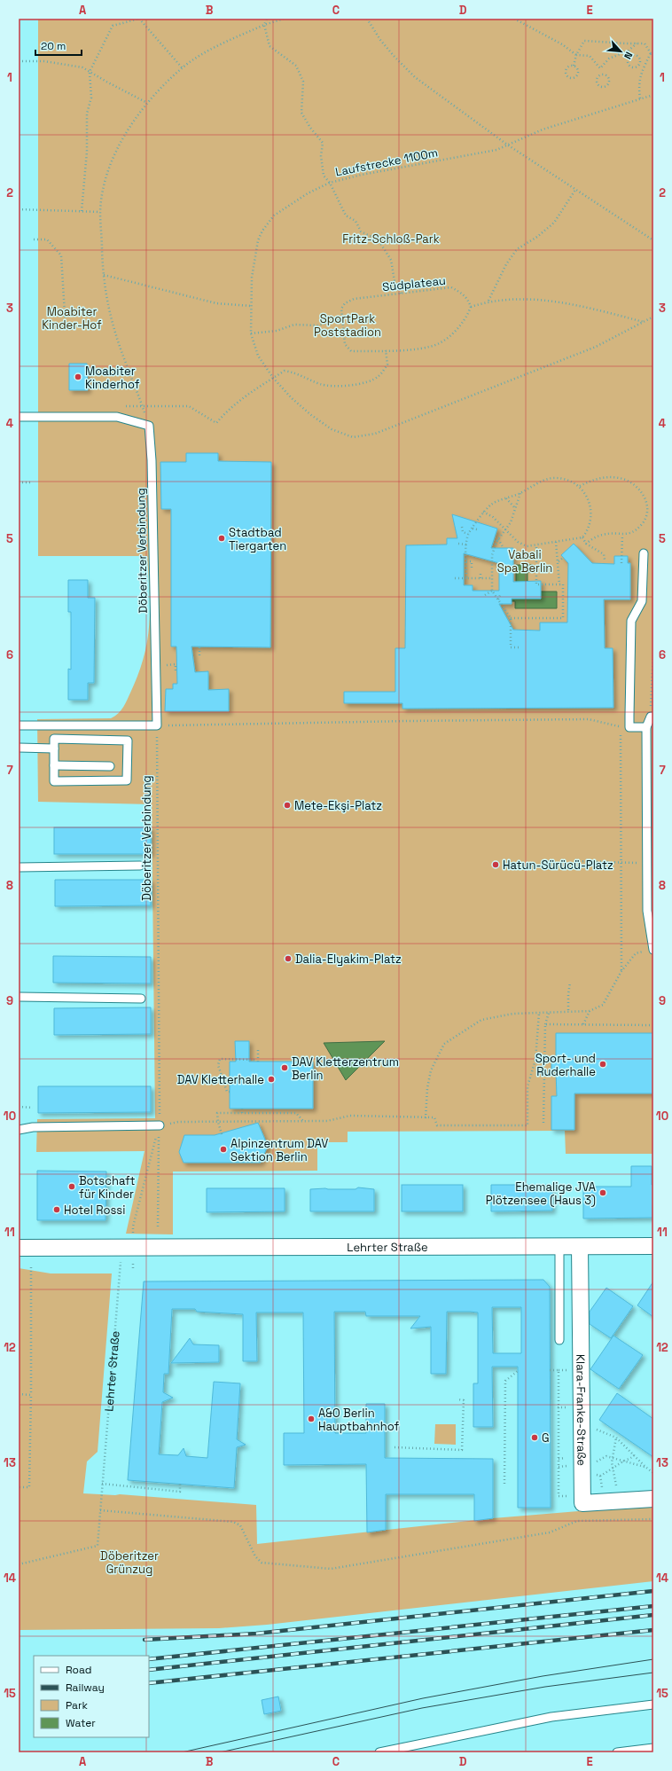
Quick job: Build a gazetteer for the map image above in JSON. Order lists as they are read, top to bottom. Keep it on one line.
{"streets":{"street":["Lehrter Straße","Klara-Franke-Straße"],"lane":["Döberitzer Verbindung"],"path":["Laufstrecke 1100m","Südplateau"]},"crossings":[["Döberitzer Verbindung","Lehrter Straße"],["Lehrter Straße","Klara-Franke-Straße"]],"parks":["Fritz-Schloß-Park","Moabiter Kinder-Hof","SportPark Poststadion","Vabali Spa Berlin","Döberitzer Grünzug"],"places":["Moabiter Kinderhof","Stadtbad Tiergarten","Mete-Ekşi-Platz","Hatun-Sürücü-Platz","Dalia-Elyakim-Platz","Sport- und Ruderhalle","DAV Kletterzentrum Berlin","DAV Kletterhalle","Alpinzentrum DAV Sektion Berlin","Botschaft für Kinder","Ehemalige JVA Plötzensee (Haus 3)","Hotel Rossi","A&O Berlin Hauptbahnhof","G"],"legend":["Road","Railway","Park","Water"],"scale_bar":"20 m","north":"bottom right","grid":{"columns":["A","B","C","D","E"],"rows":["1","2","3","4","5","6","7","8","9","10","11","12","13","14","15"]}}
